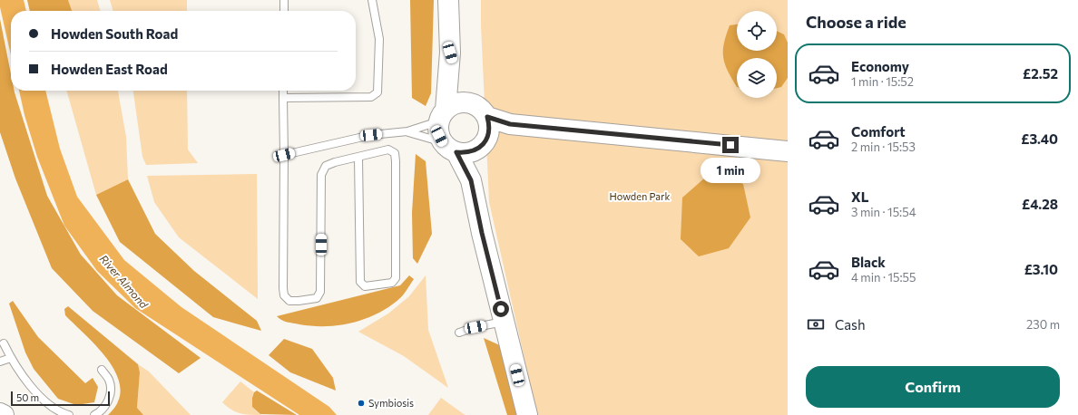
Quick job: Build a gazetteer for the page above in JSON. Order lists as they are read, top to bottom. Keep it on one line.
{"water":["River Almond"],"parks":["Howden Park"],"places":["Symbiosis"],"scale_bar":"50 m","page":{"heading":"Choose a ride","banner":["Howden South Road","Howden East Road"],"list":[{"name":"Economy","note":"1 min · 15:52","value":"£2.52"},{"name":"Comfort","note":"2 min · 15:53","value":"£3.40"},{"name":"XL","note":"3 min · 15:54","value":"£4.28"},{"name":"Black","note":"4 min · 15:55","value":"£3.10"}],"bubble":"1 min","pay":["Cash","230 m"],"buttons":"Confirm","scale":"50 m"}}
